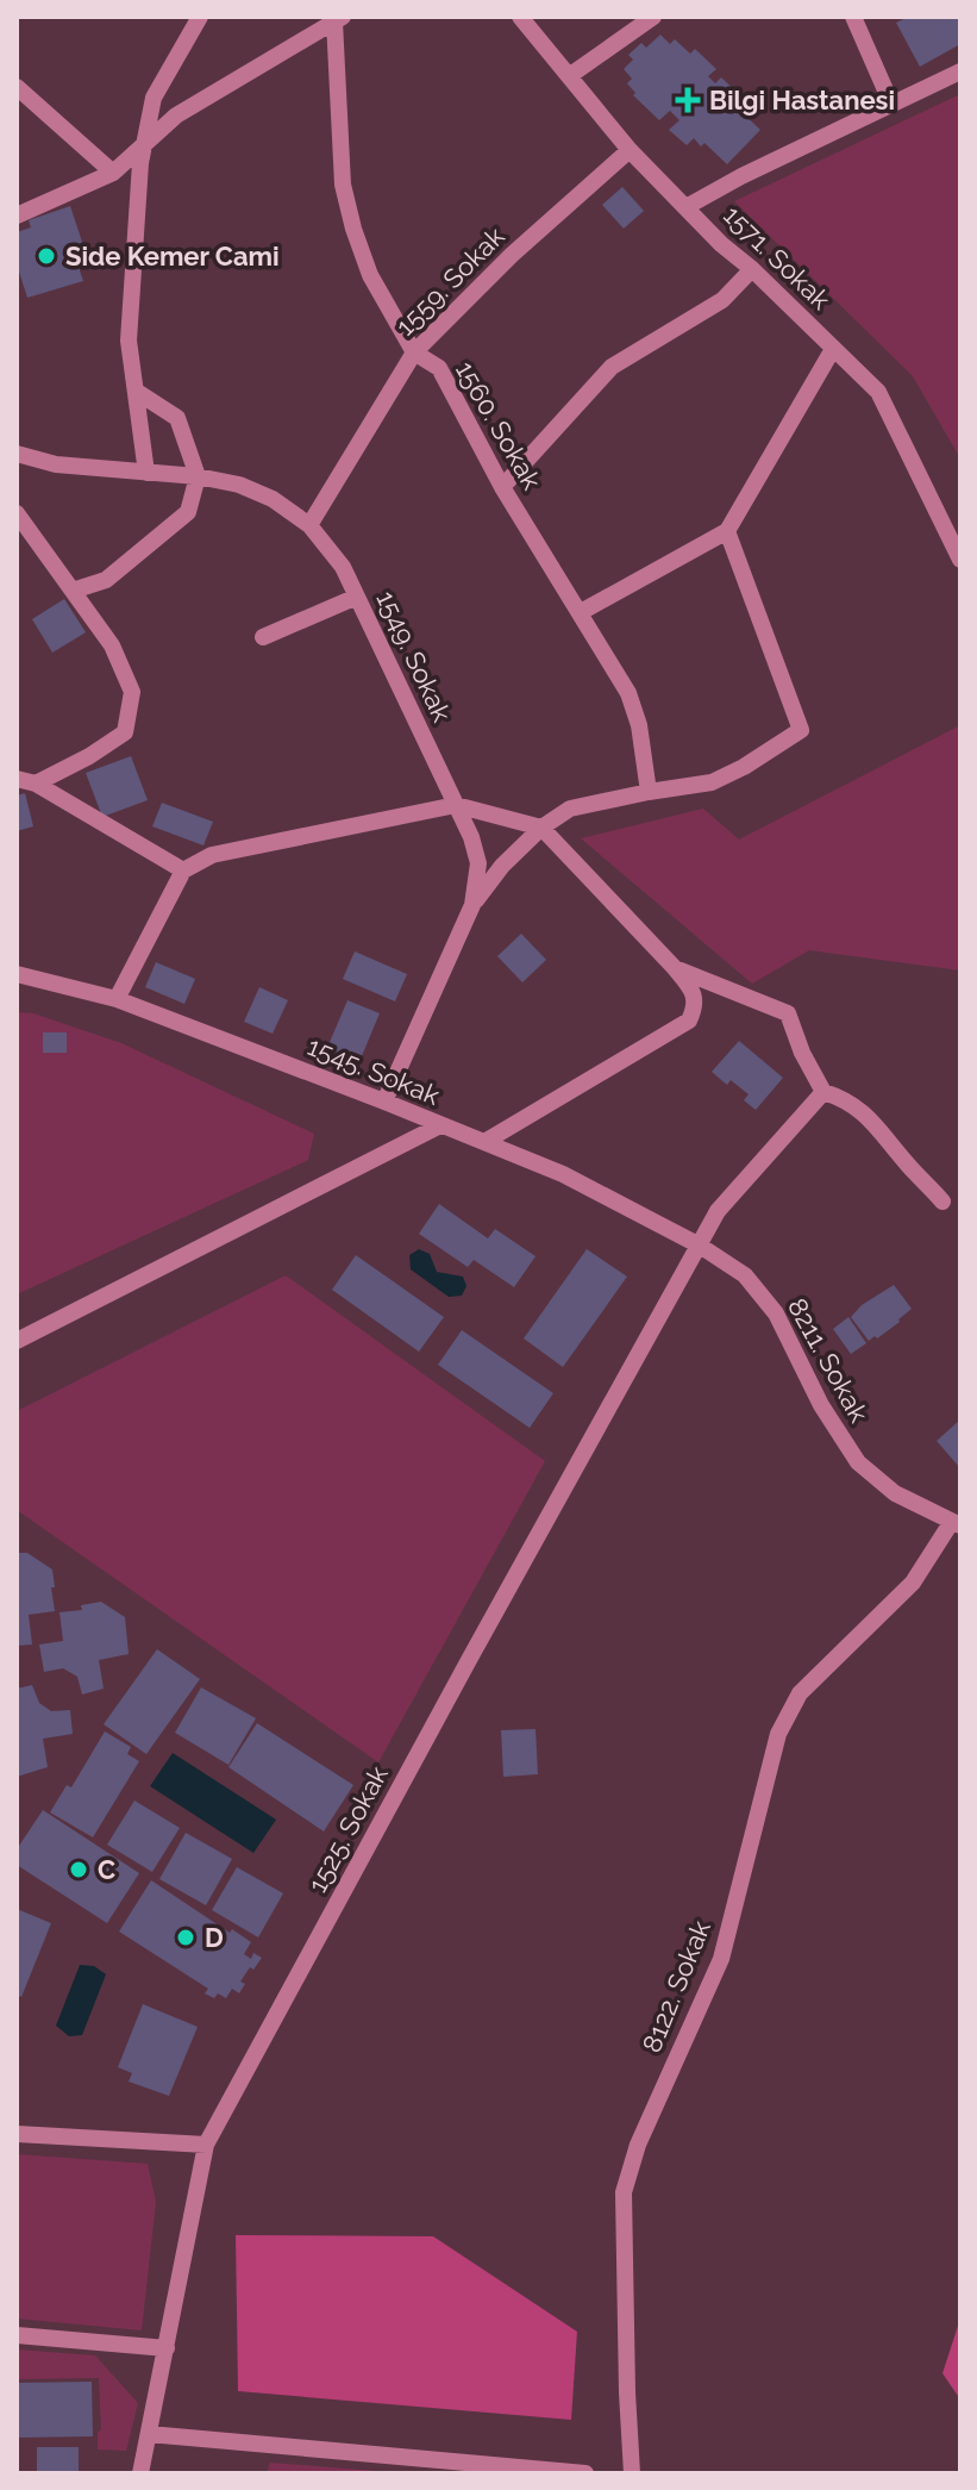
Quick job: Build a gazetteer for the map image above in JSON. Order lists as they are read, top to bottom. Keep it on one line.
{"streets":{"street":["1571. Sokak","1559. Sokak","1560. Sokak","1549. Sokak","1545. Sokak","8211. Sokak","1525. Sokak","8122. Sokak"]},"crossings":[["1571. Sokak","1559. Sokak"],["1559. Sokak","1560. Sokak"],["1559. Sokak","1549. Sokak"],["1549. Sokak","1545. Sokak"],["1545. Sokak","8211. Sokak"],["1545. Sokak","1525. Sokak"],["8211. Sokak","1525. Sokak"],["8211. Sokak","8122. Sokak"]],"places":{"health":["Bilgi Hastanesi"],"other":["Side Kemer Cami","C","D"]}}
